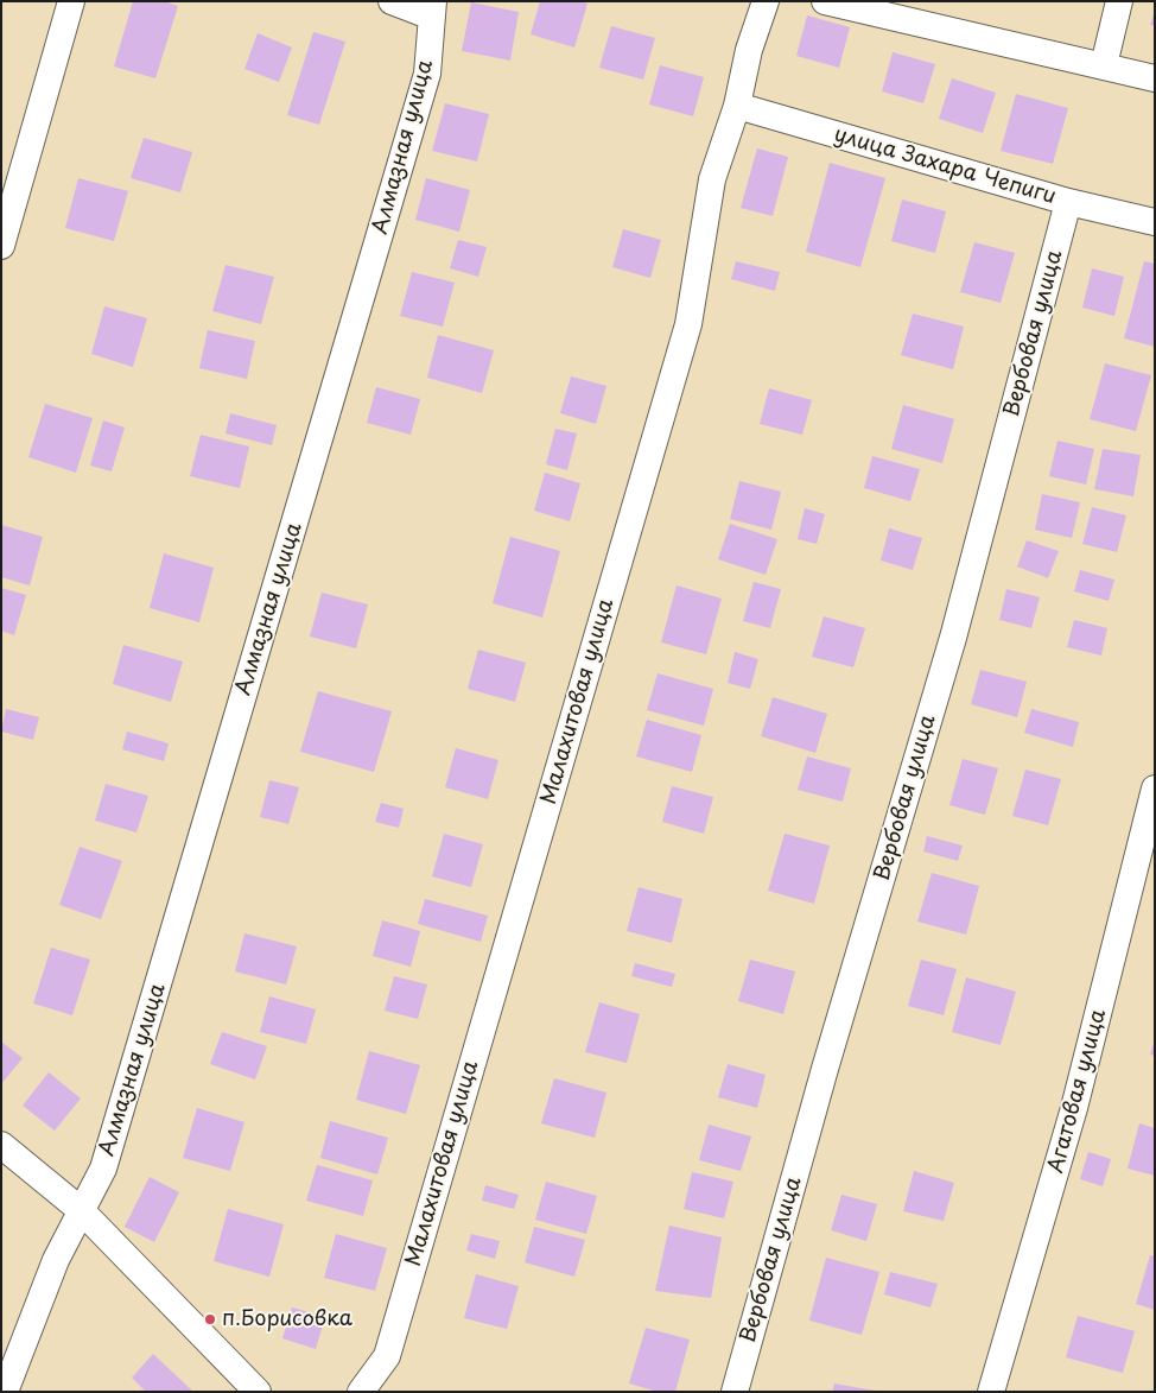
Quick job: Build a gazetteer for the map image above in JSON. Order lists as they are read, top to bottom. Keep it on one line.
{"streets":{"street":["Алмазная улица","улица Захара Чепиги","Вербовая улица","Малахитовая улица","Агатовая улица"]},"crossings":[["улица Захара Чепиги","Вербовая улица"],["улица Захара Чепиги","Малахитовая улица"]],"places":["п.Борисовка"]}
